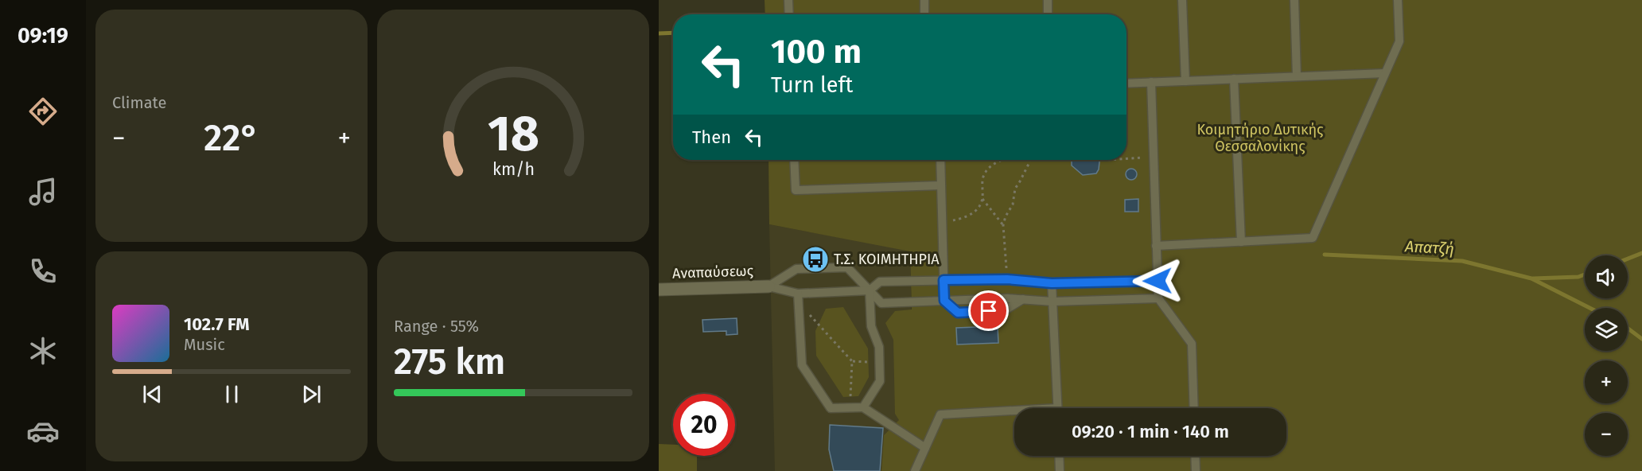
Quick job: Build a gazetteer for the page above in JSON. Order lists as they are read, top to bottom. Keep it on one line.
{"streets":{"street":["Αναπαύσεως"]},"water":["Απατζή"],"parks":["Κοιμητήριο Δυτικής Θεσσαλονίκης"],"places":{"bus stop":["Τ.Σ. ΚΟΙΜΗΤΗΡΙΑ"]},"page":{"tabs":"09:19","tile":["Climate",["Range · 55%","275 km"]],"turn":["100 m","Turn left"],"then":"Then","heat":["−","22°","+"],"map_buttons":["+","−"],"song":["102.7 FM","Music"],"limit":"20","trip":"09:20 · 1 min · 140 m","gauge":["18","km/h"]}}
